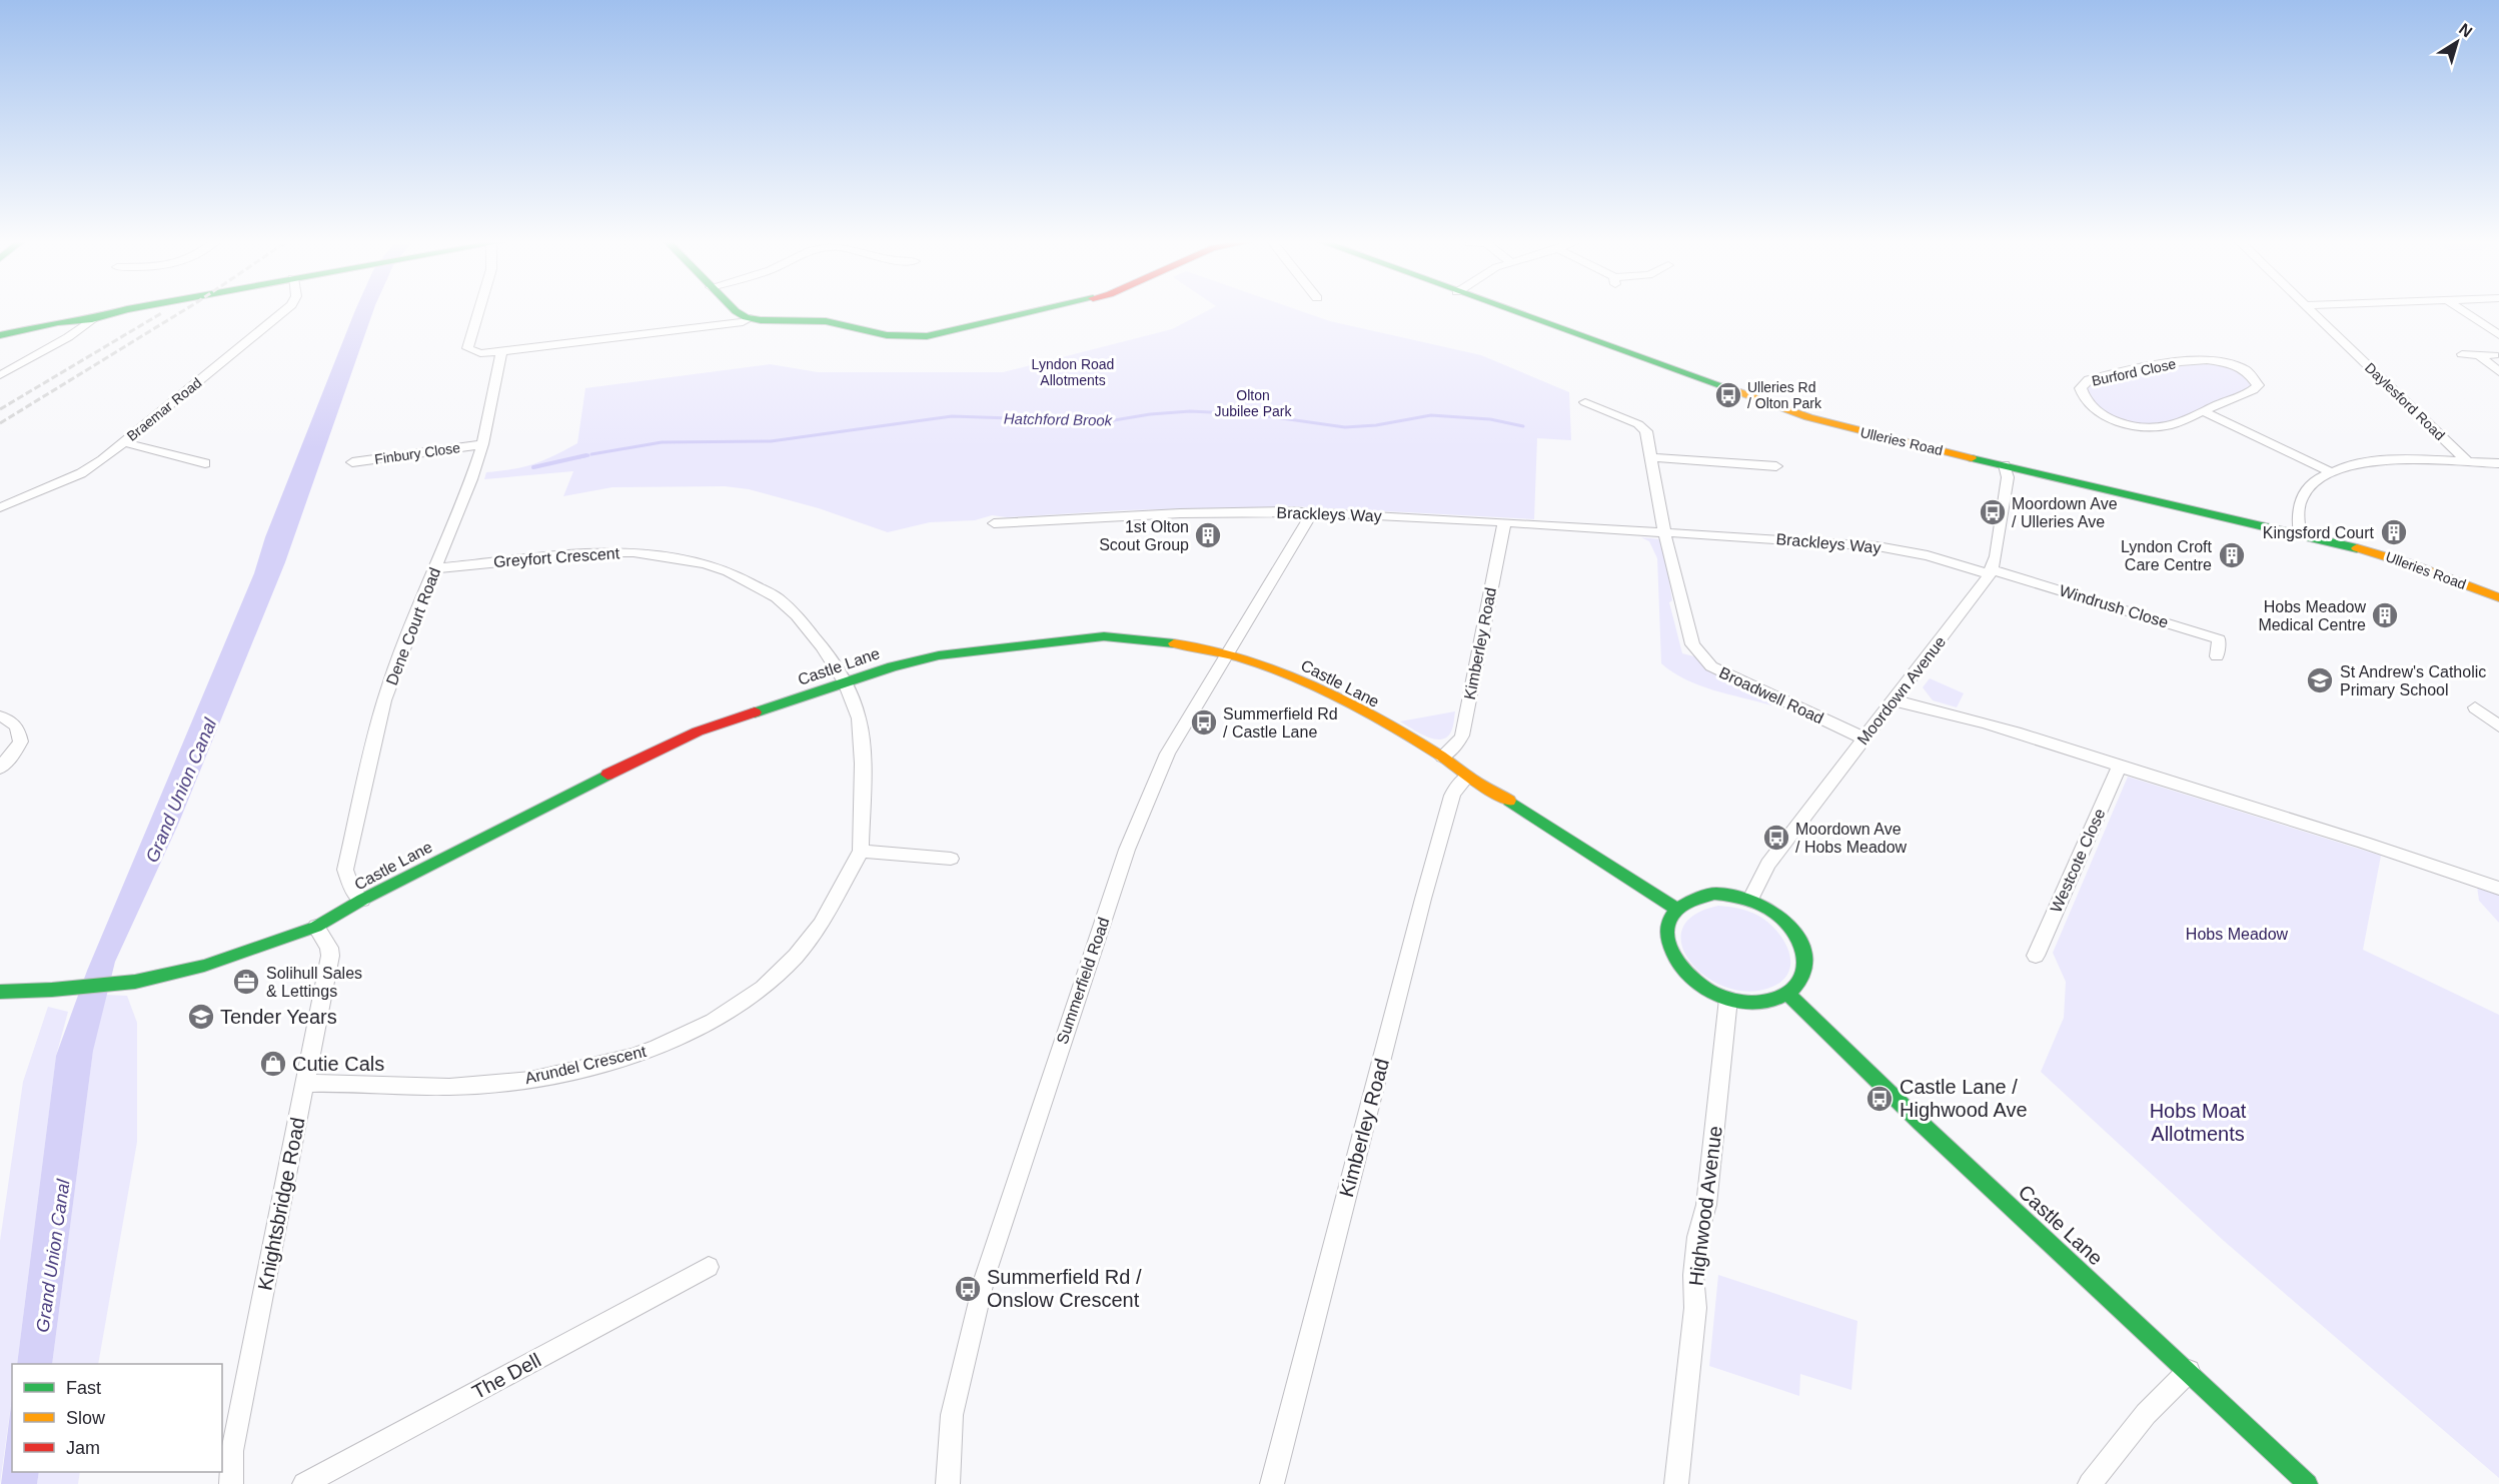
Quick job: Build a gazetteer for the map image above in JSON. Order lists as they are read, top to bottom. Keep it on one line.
{"streets":{"main road":["Ulleries Road","Castle Lane"],"street":["Burford Close","Daylesford Road","Braemar Road","Finbury Close","Brackleys Way","Greyfort Crescent","Windrush Close","Dene Court Road","Kimberley Road","Moordown Avenue","Broadwell Road","Westcote Close","Summerfield Road","Arundel Crescent","Knightsbridge Road","Highwood Avenue","The Dell"]},"crossings":[["Ulleries Road","Moordown Avenue"],["Finbury Close","Dene Court Road"],["Brackleys Way","Windrush Close"],["Brackleys Way","Kimberley Road"],["Brackleys Way","Moordown Avenue"],["Brackleys Way","Broadwell Road"],["Brackleys Way","Summerfield Road"],["Greyfort Crescent","Dene Court Road"],["Greyfort Crescent","Castle Lane"],["Greyfort Crescent","Arundel Crescent"],["Windrush Close","Moordown Avenue"],["Dene Court Road","Castle Lane"],["Kimberley Road","Castle Lane"],["Castle Lane","Moordown Avenue"],["Castle Lane","Summerfield Road"],["Castle Lane","Arundel Crescent"],["Castle Lane","Knightsbridge Road"],["Castle Lane","Highwood Avenue"],["Moordown Avenue","Broadwell Road"],["Moordown Avenue","Highwood Avenue"],["Arundel Crescent","Knightsbridge Road"]],"water":["Hatchford Brook","Grand Union Canal"],"parks":["Lyndon Road Allotments","Olton Jubilee Park","Hobs Meadow","Hobs Moat Allotments"],"places":{"bus stop":["Ulleries Rd / Olton Park","Moordown Ave / Ulleries Ave","Summerfield Rd / Castle Lane","Moordown Ave / Hobs Meadow","Castle Lane / Highwood Ave","Summerfield Rd / Onslow Crescent"],"building":["Kingsford Court","1st Olton Scout Group","Lyndon Croft Care Centre","Hobs Meadow Medical Centre"],"school or university":["St Andrew's Catholic Primary School","Tender Years"],"office":["Solihull Sales & Lettings"],"shop":["Cutie Cals"]},"legend":["Fast","Slow","Jam"],"north":"top right"}
